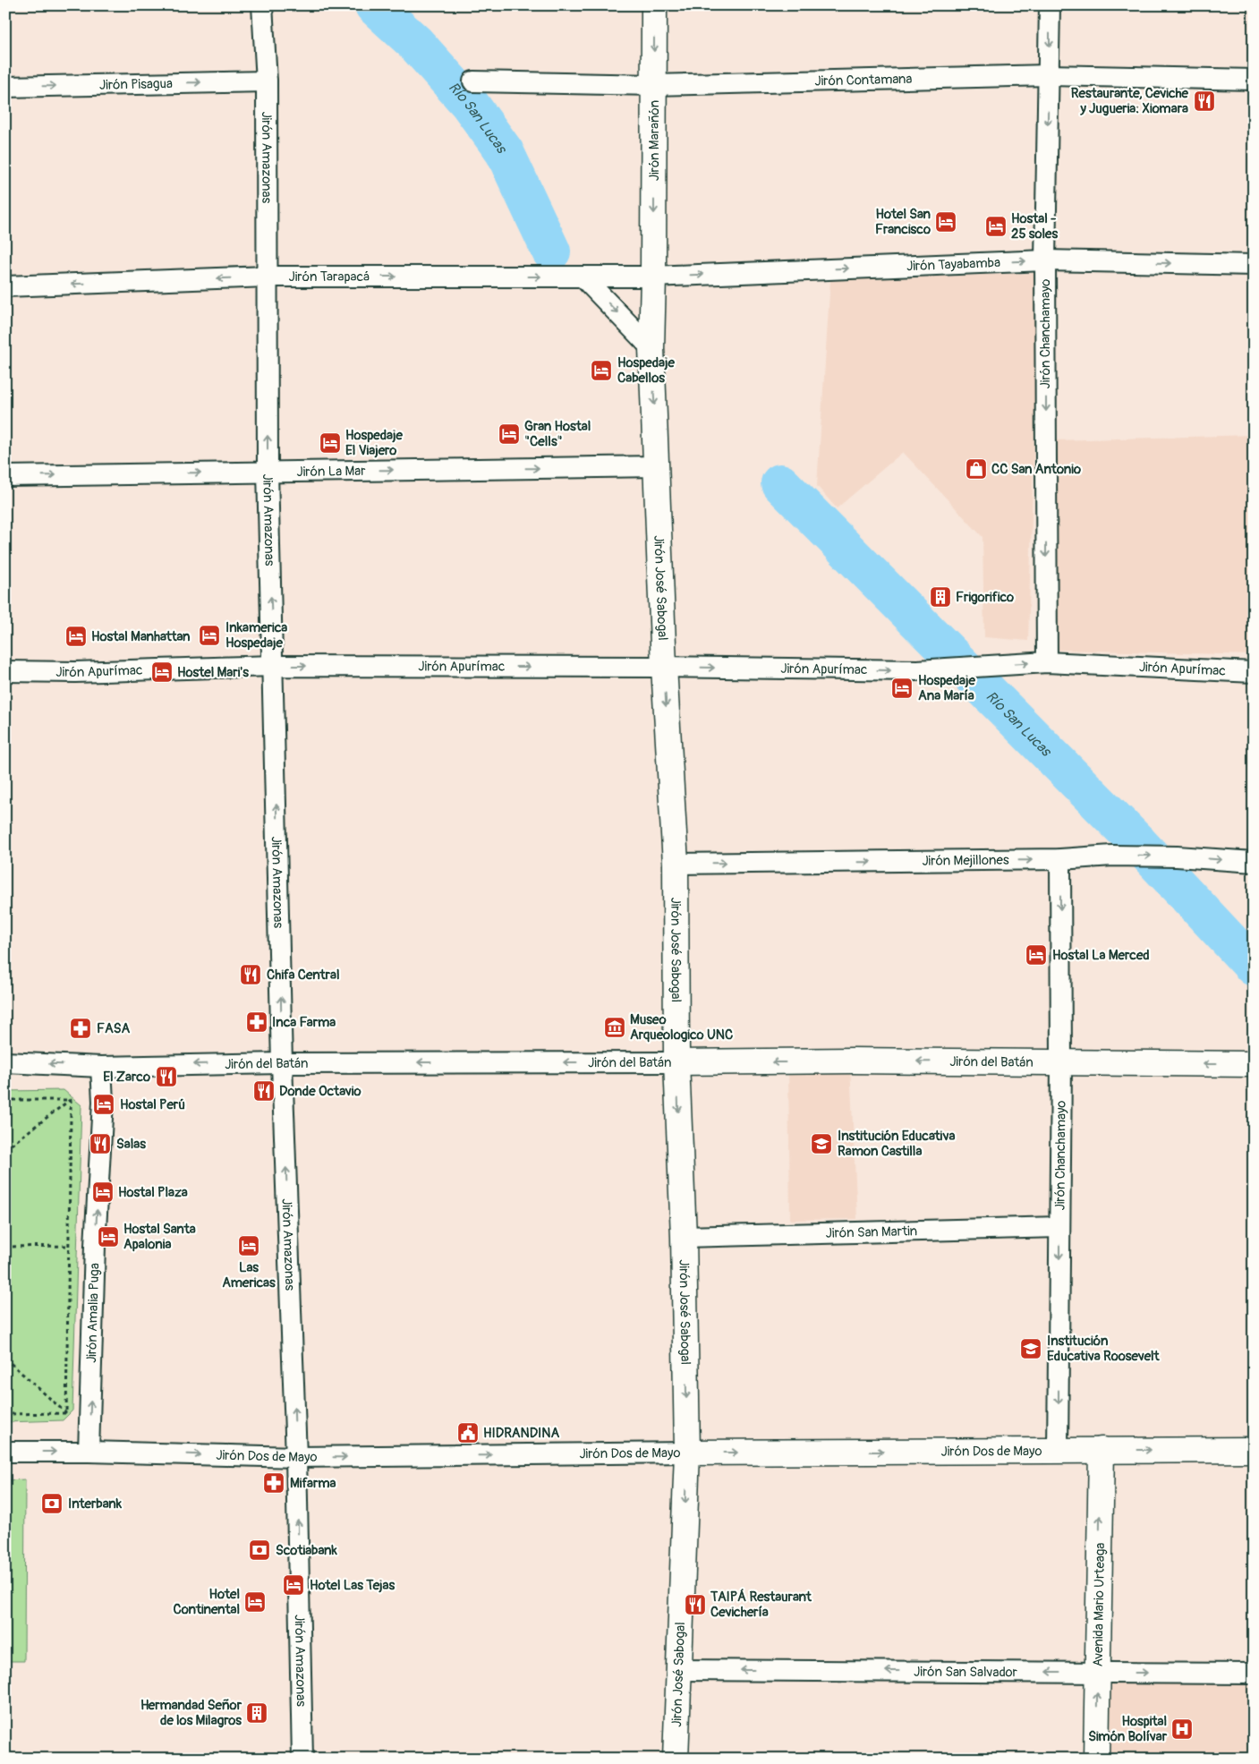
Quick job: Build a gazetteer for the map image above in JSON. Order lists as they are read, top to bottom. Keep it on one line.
{"streets":{"street":["Jirón Contamana","Jirón Pisagua","Jirón Marañón","Jirón Amazonas","Jirón Tayabamba","Jirón Tarapacá","Jirón Chanchamayo","Jirón La Mar","Jirón José Sabogal","Jirón Apurímac","Jirón Mejillones","Jirón del Batán","Jirón San Martin","Jirón Amalia Puga","Jirón Dos de Mayo","Avenida Mario Urteaga","Jirón San Salvador"]},"crossings":[["Jirón Contamana","Jirón Marañón"],["Jirón Contamana","Jirón Chanchamayo"],["Jirón Pisagua","Jirón Amazonas"],["Jirón Marañón","Jirón Tayabamba"],["Jirón Marañón","Jirón Tarapacá"],["Jirón Marañón","Jirón José Sabogal"],["Jirón Amazonas","Jirón Tarapacá"],["Jirón Amazonas","Jirón La Mar"],["Jirón Amazonas","Jirón Apurímac"],["Jirón Amazonas","Jirón del Batán"],["Jirón Amazonas","Jirón Dos de Mayo"],["Jirón Tayabamba","Jirón Tarapacá"],["Jirón Tayabamba","Jirón Chanchamayo"],["Jirón Tayabamba","Jirón José Sabogal"],["Jirón Tarapacá","Jirón José Sabogal"],["Jirón Chanchamayo","Jirón Apurímac"],["Jirón Chanchamayo","Jirón Mejillones"],["Jirón Chanchamayo","Jirón del Batán"],["Jirón Chanchamayo","Jirón San Martin"],["Jirón Chanchamayo","Jirón Dos de Mayo"],["Jirón La Mar","Jirón José Sabogal"],["Jirón José Sabogal","Jirón Apurímac"],["Jirón José Sabogal","Jirón Mejillones"],["Jirón José Sabogal","Jirón del Batán"],["Jirón José Sabogal","Jirón San Martin"],["Jirón José Sabogal","Jirón Dos de Mayo"],["Jirón José Sabogal","Jirón San Salvador"],["Jirón del Batán","Jirón Amalia Puga"],["Jirón Amalia Puga","Jirón Dos de Mayo"],["Jirón Dos de Mayo","Avenida Mario Urteaga"],["Avenida Mario Urteaga","Jirón San Salvador"]],"one_way":["Jirón Pisagua","Jirón Marañón","Jirón Amazonas","Jirón Tayabamba","Jirón Chanchamayo","Jirón La Mar","Jirón José Sabogal","Jirón Apurímac","Jirón Mejillones","Jirón del Batán","Jirón Amalia Puga","Jirón Dos de Mayo","Avenida Mario Urteaga"],"water":["Río San Lucas"],"places":{"restaurant":["Restaurante, Ceviche y Jugueria: Xiomara","Chifa Central","El Zarco","Donde Octavio","Salas","TAIPÁ Restaurant Cevichería"],"hotel":["Hotel San Francisco","Hostal - 25 soles","Hospedaje Cabellos","Gran Hostal \"Cells\"","Hospedaje El Viajero","Inkamerica Hospedaje","Hostal Manhattan","Hostel Mari's","Hospedaje Ana María","Hostal La Merced","Hostal Perú","Hostal Plaza","Hostal Santa Apalonia","Las Americas","Hotel Las Tejas","Hotel Continental"],"shop":["CC San Antonio"],"building":["Frigorifico","Hermandad Señor de los Milagros"],"pharmacy":["Inca Farma","FASA","Mifarma"],"museum":["Museo Arqueologico UNC"],"school or university":["Institución Educativa Ramon Castilla","Institución Educativa Roosevelt"],"public building":["HIDRANDINA"],"bank":["Interbank","Scotiabank"],"hospital":["Hospital Simón Bolívar"]}}
